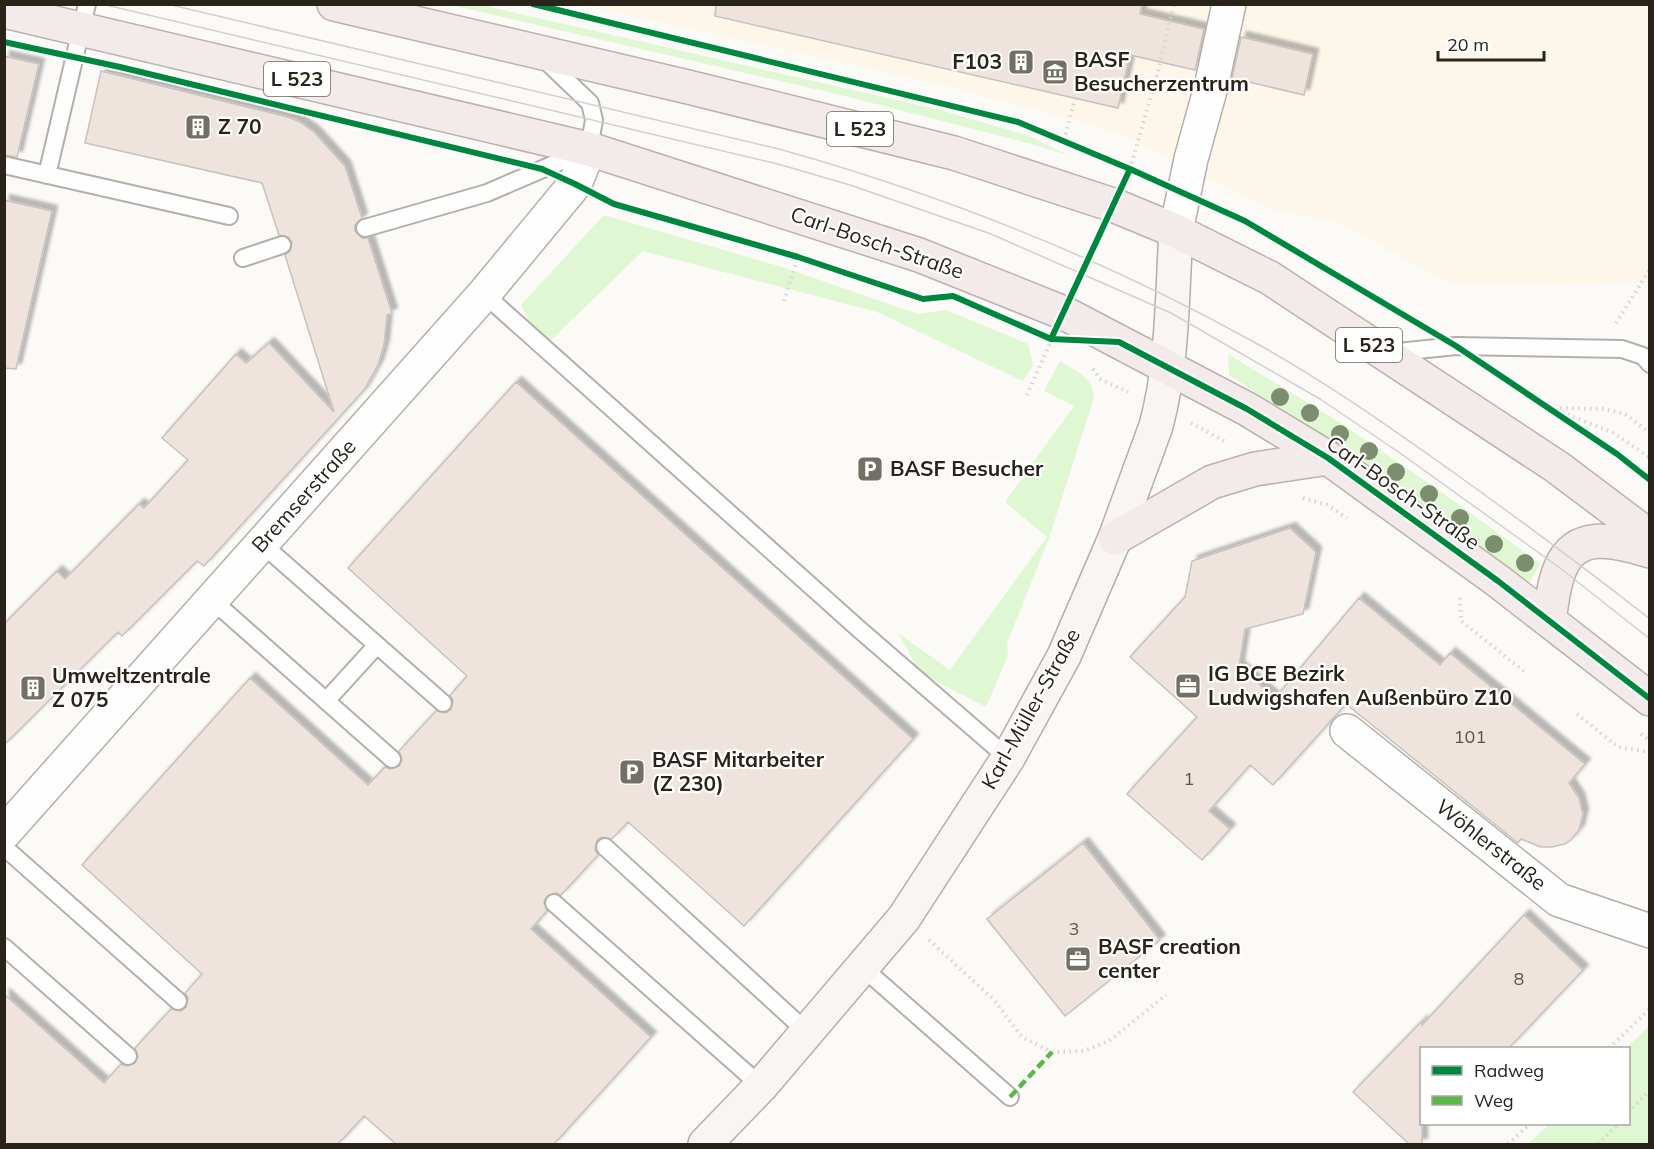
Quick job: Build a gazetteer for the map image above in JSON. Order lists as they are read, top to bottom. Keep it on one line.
{"streets":{"main road":["L 523","Carl-Bosch-Straße"],"street":["Bremserstraße","Karl-Müller-Straße","Wöhlerstraße"]},"crossings":[["L 523","Karl-Müller-Straße"],["Carl-Bosch-Straße","Bremserstraße"],["Carl-Bosch-Straße","Karl-Müller-Straße"]],"places":{"building":["F103","Z 70","Umweltzentrale Z 075"],"museum":["BASF Besucherzentrum"],"parking":["BASF Besucher","BASF Mitarbeiter (Z 230)"],"office":["IG BCE Bezirk Ludwigshafen Außenbüro Z10","BASF creation center"]},"house_numbers":["101","1","3","8"],"legend":["Radweg","Weg"],"scale_bar":"20 m"}
